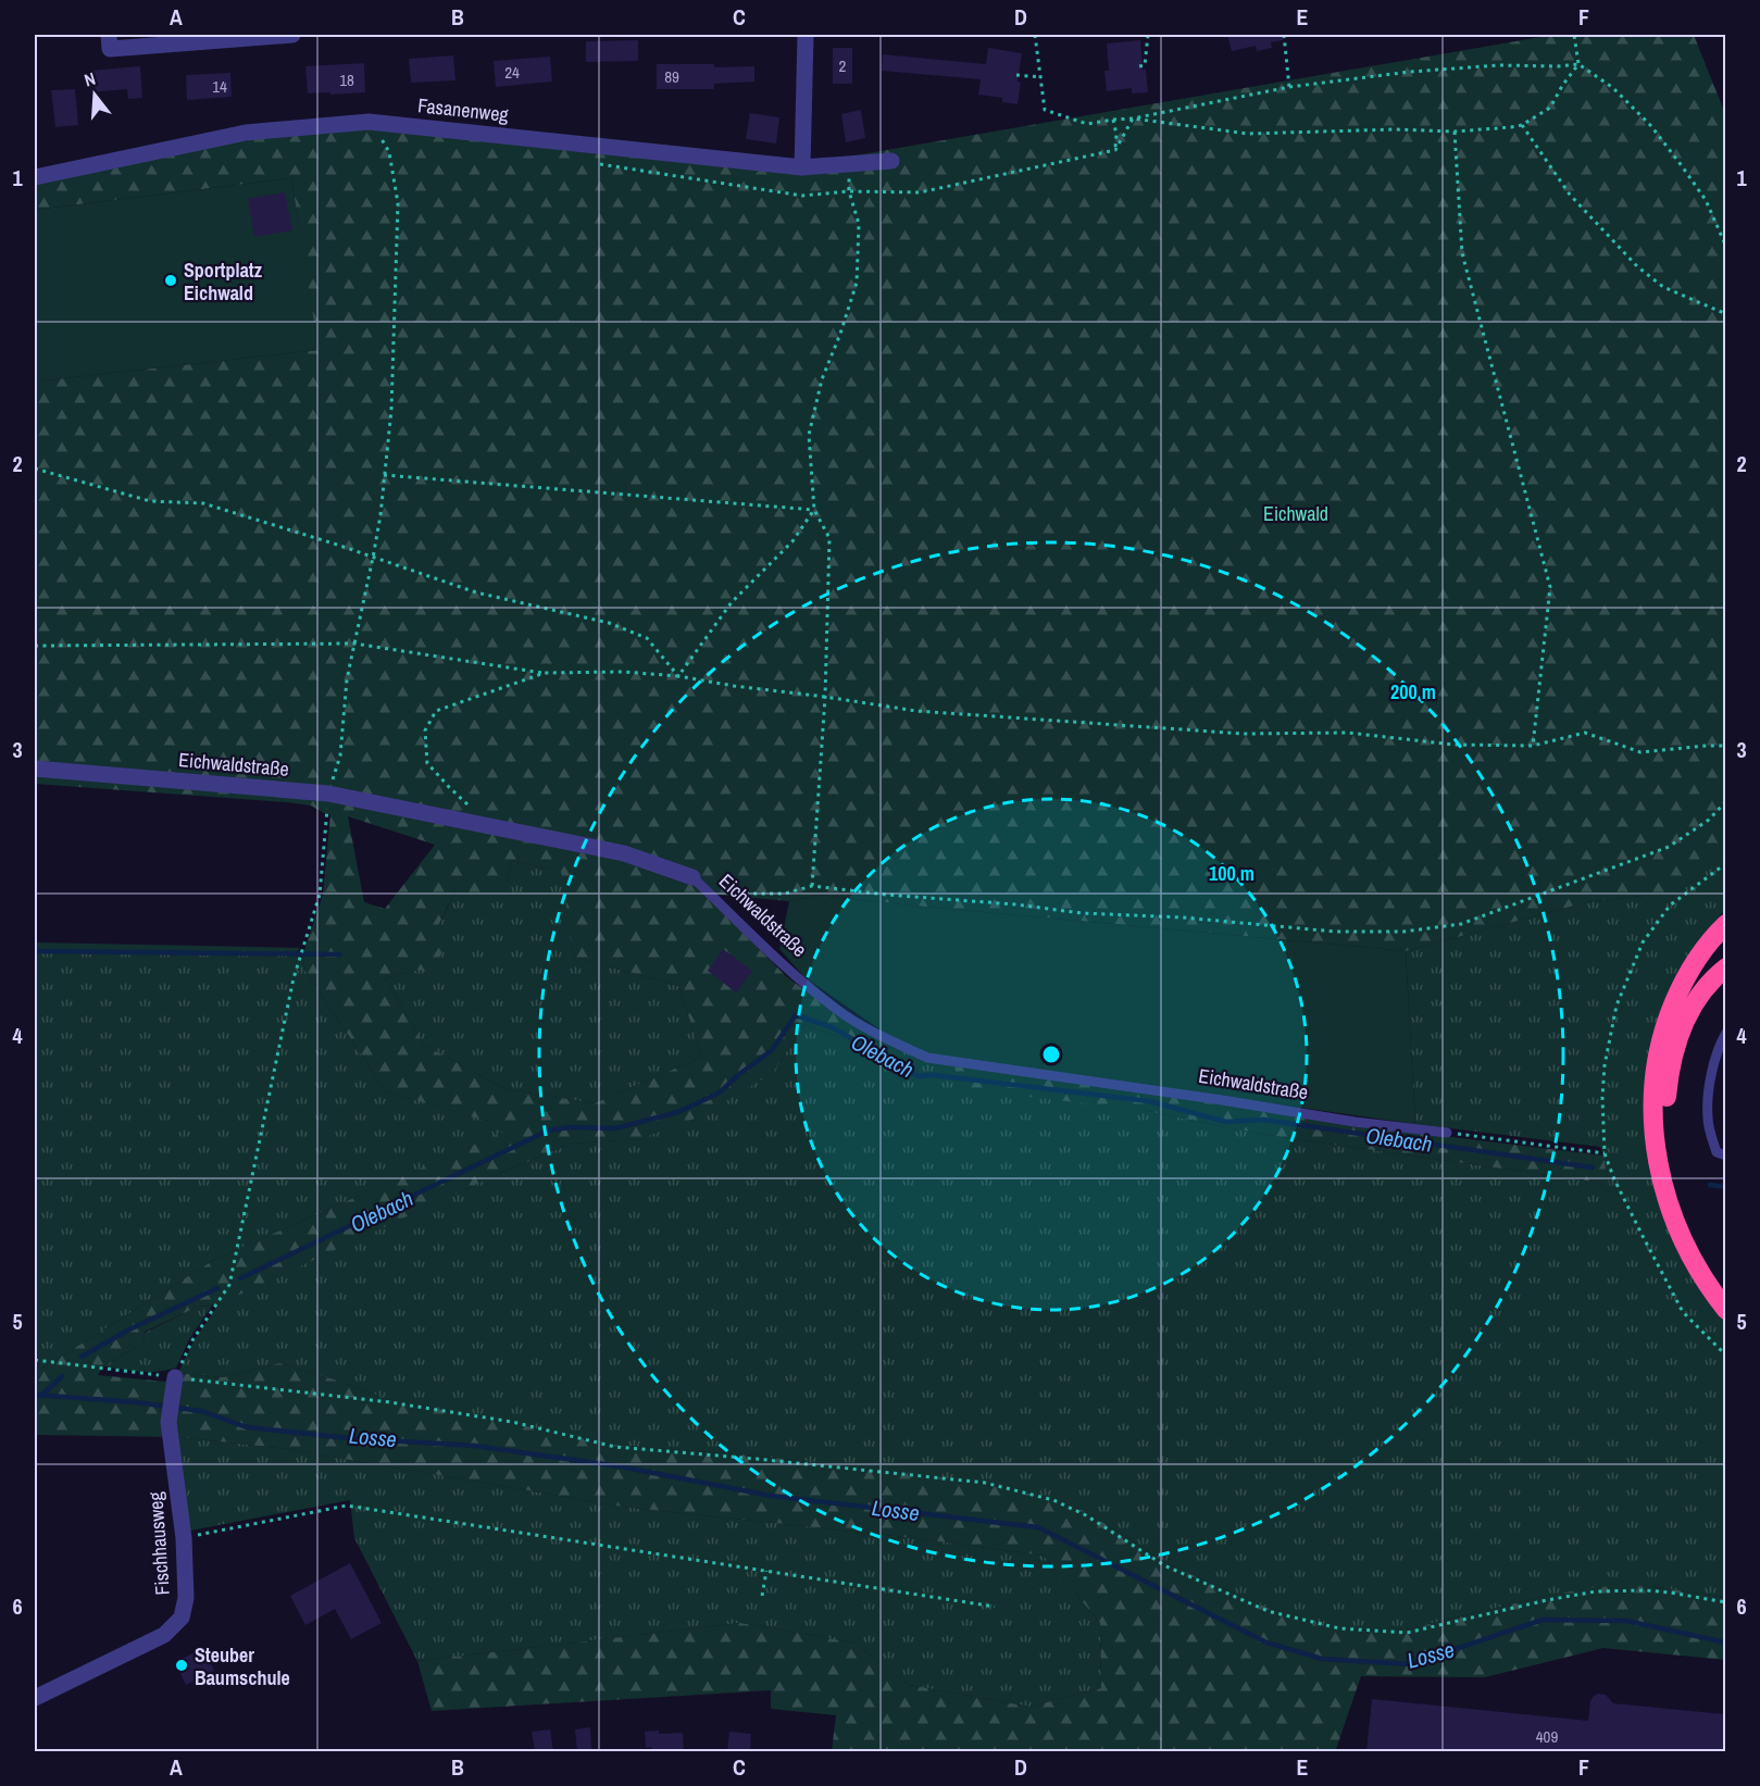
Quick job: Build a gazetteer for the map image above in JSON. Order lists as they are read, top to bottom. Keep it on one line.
{"streets":{"street":["Fasanenweg","Eichwaldstraße","Fischhausweg"]},"water":["Olebach","Losse"],"parks":["Eichwald"],"places":["Sportplatz Eichwald","Steuber Baumschule"],"house_numbers":["2","24","89","18","14","409"],"north":"top","grid":{"columns":["A","B","C","D","E","F"],"rows":["1","2","3","4","5","6"]},"rings":["200 m","100 m"]}
